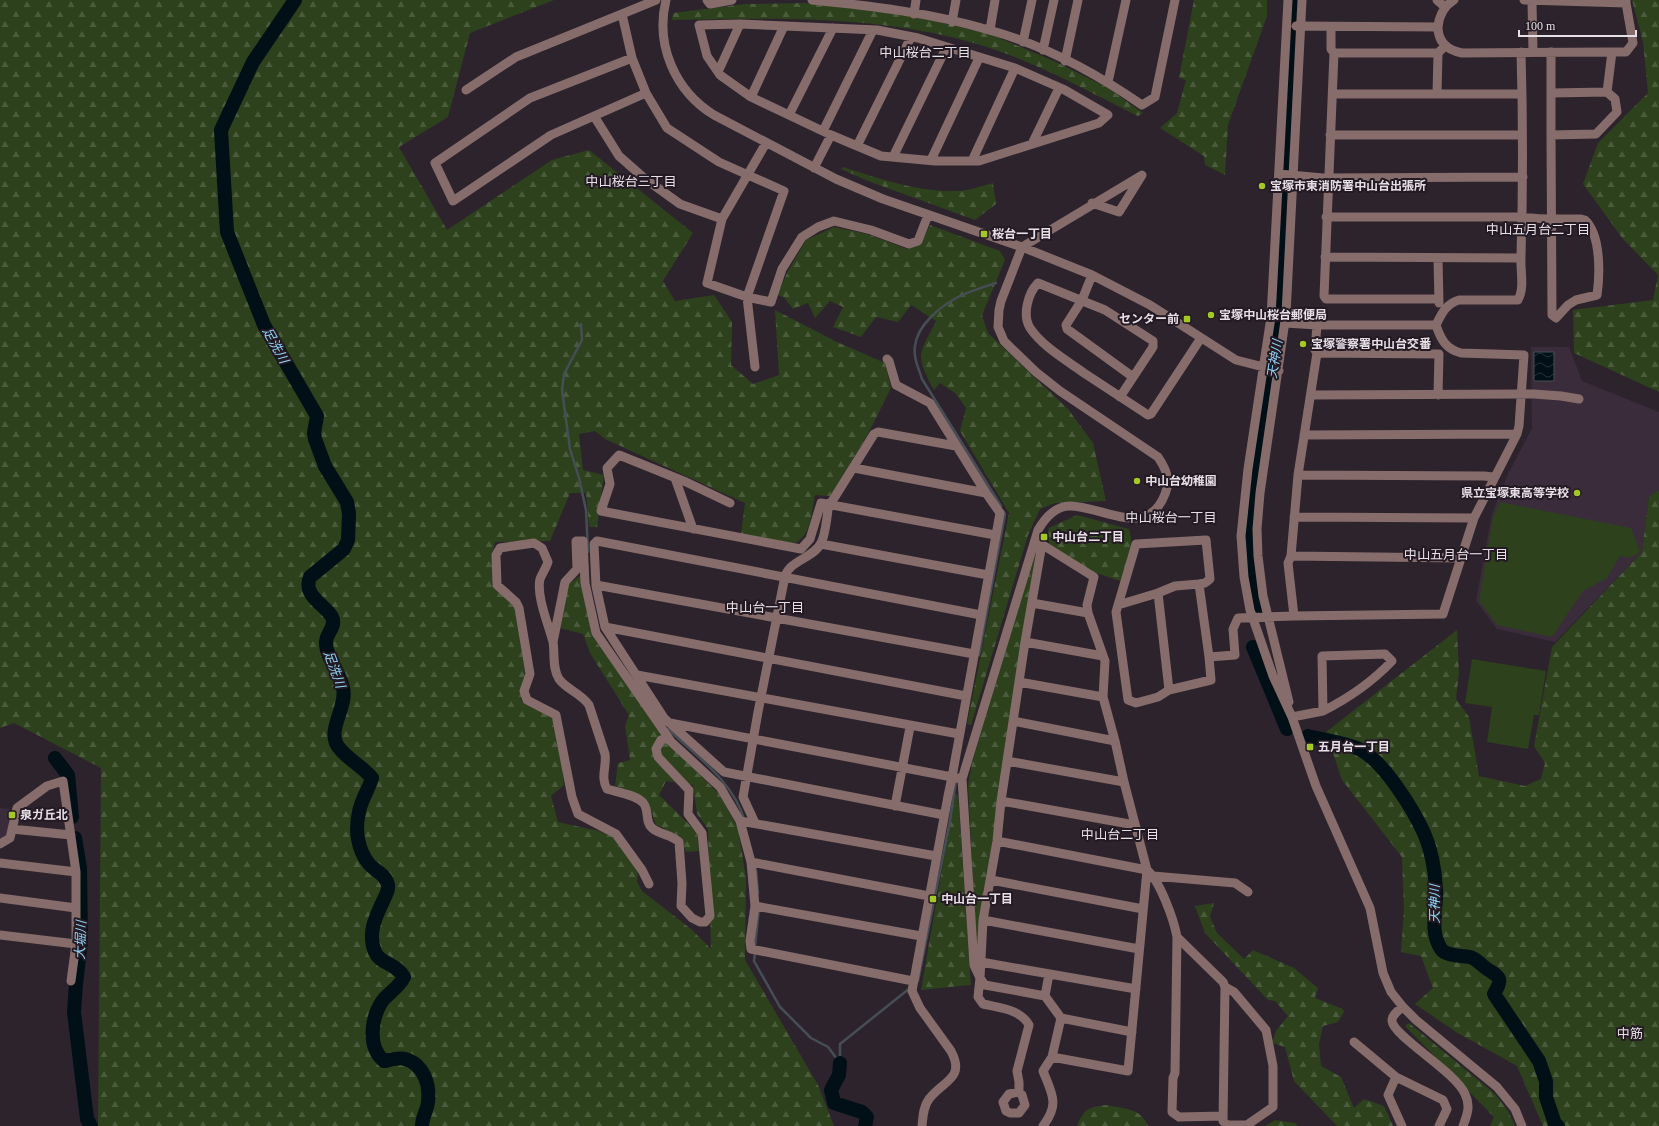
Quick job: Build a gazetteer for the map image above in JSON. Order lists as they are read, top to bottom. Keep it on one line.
{"districts":["中山桜台二丁目","中山桜台三丁目","中山五月台二丁目","中山桜台一丁目","中山五月台一丁目","中山台一丁目","中山台二丁目","中筋"],"water":["足洗川","天神川","大堀川"],"places":{"other":["宝塚市東消防署中山台出張所","宝塚中山桜台郵便局","宝塚警察署中山台交番","中山台幼稚園","県立宝塚東高等学校"],"transit":["桜台一丁目","センター前","中山台二丁目","五月台一丁目","泉ガ丘北","中山台一丁目"]},"scale_bar":"100 m"}
